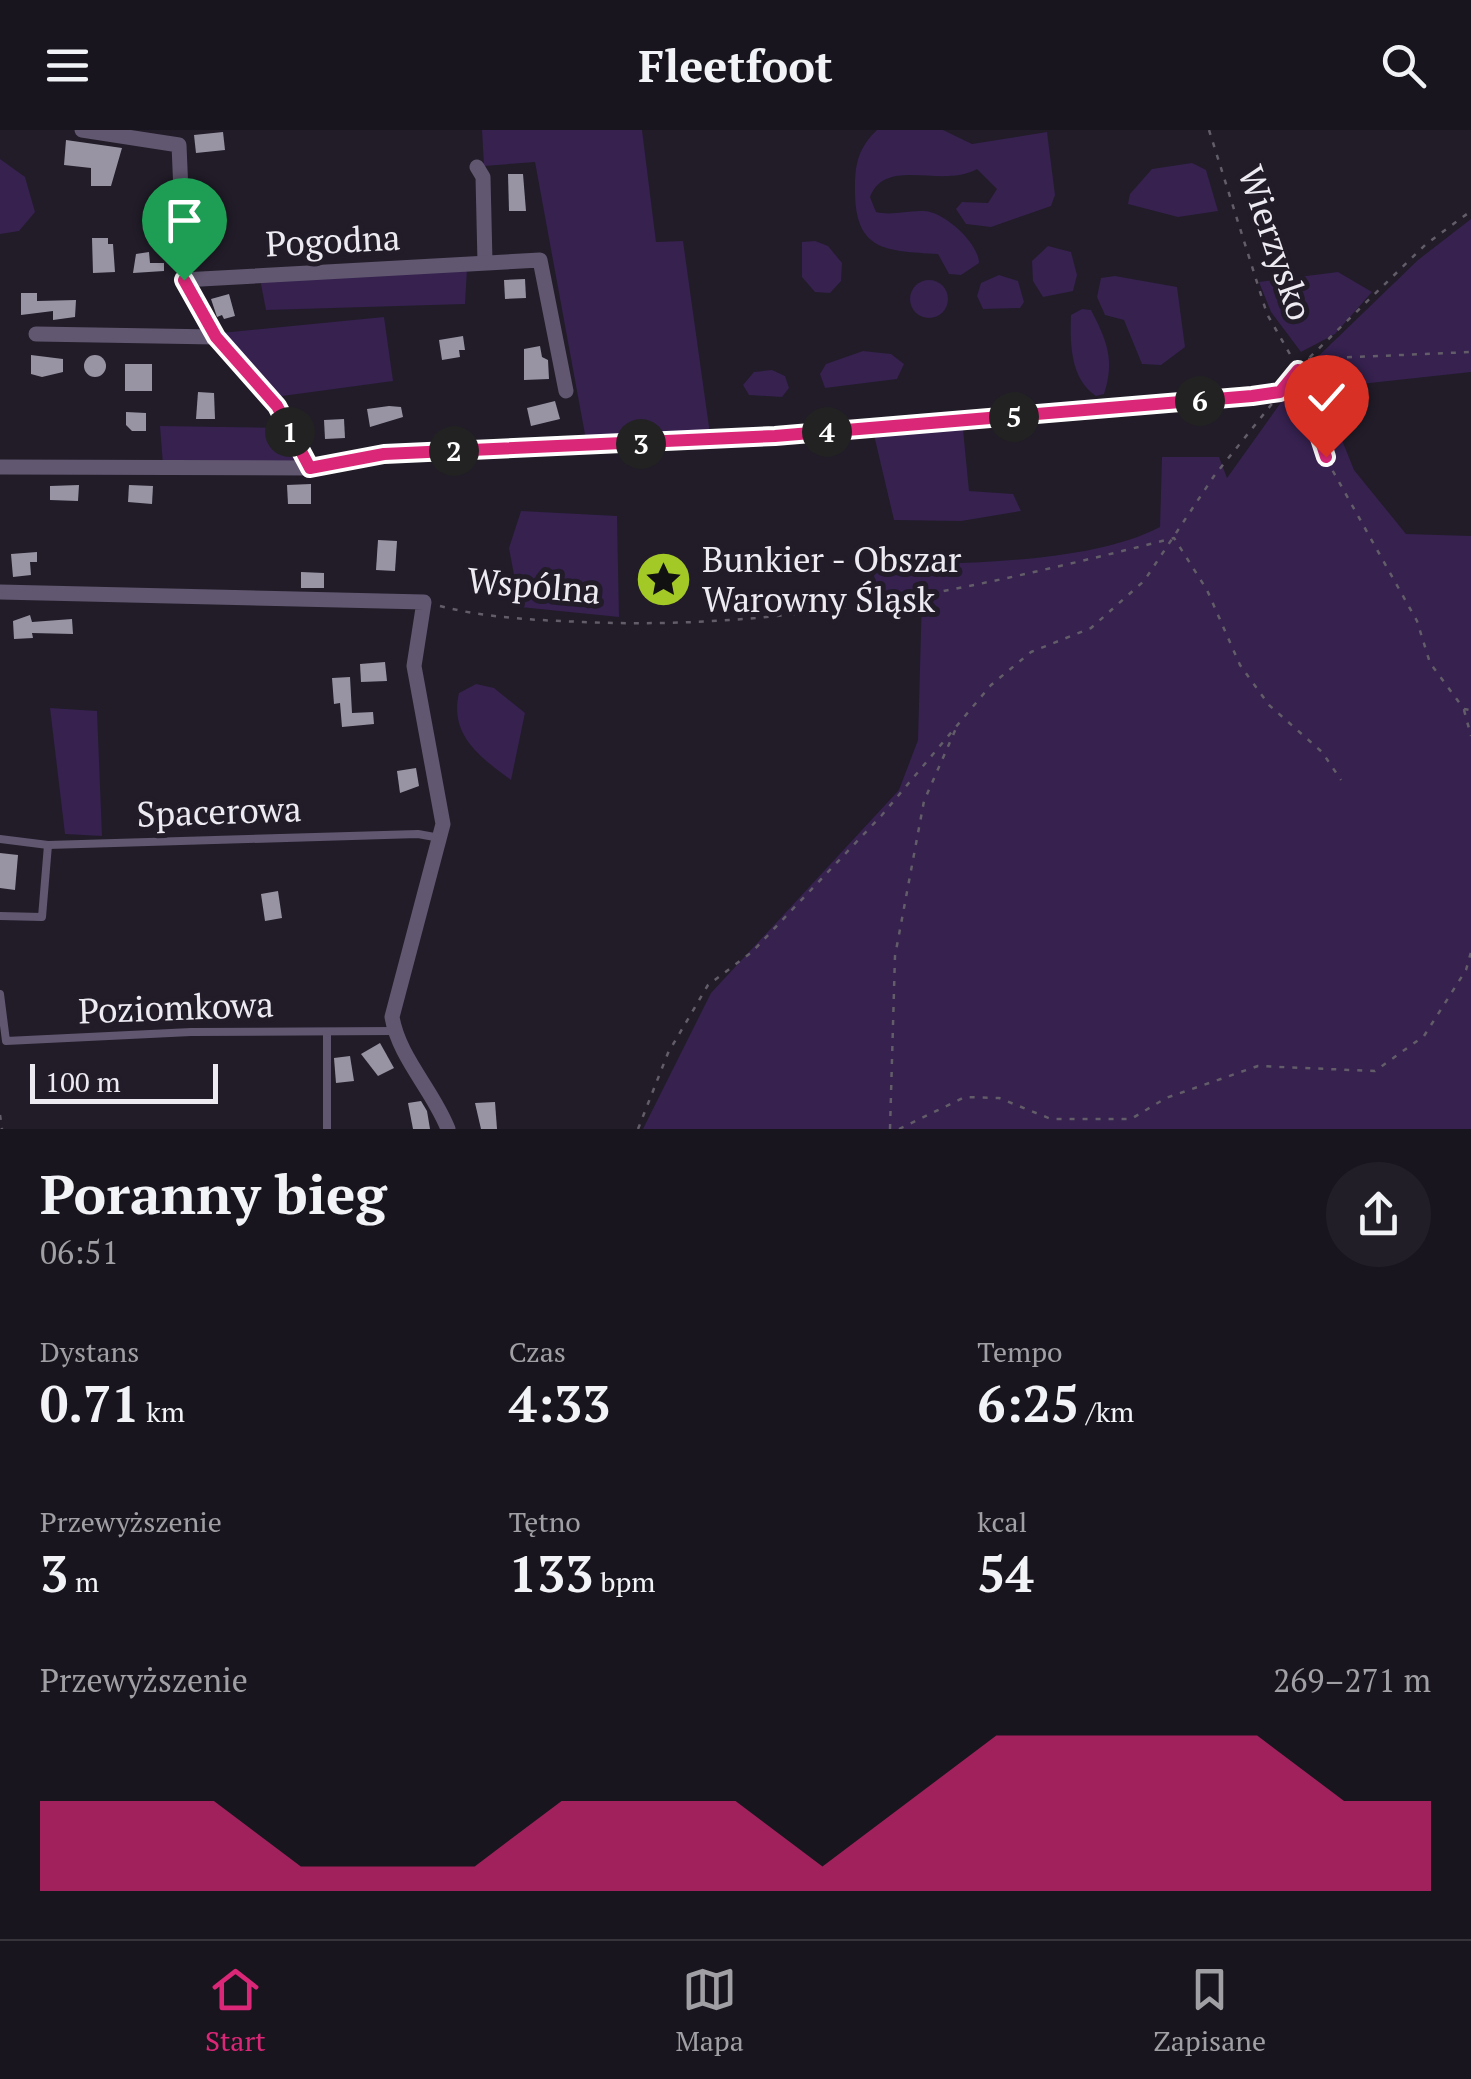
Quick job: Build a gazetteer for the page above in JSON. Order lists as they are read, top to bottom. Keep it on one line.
{"streets":{"street":["Pogodna","Wspólna"],"lane":["Spacerowa","Poziomkowa"],"path":["Wierzysko"]},"places":{"place":["Bunkier - Obszar Warowny Śląsk"]},"scale_bar":"100 m","page":{"header":"Fleetfoot","pins":["6","5","1","4","3","2"],"scale":"100 m","heading":["Poranny bieg","06:51"],"stats":[["Dystans","0.71 km"],["Czas","4:33"],["Tempo","6:25 /km"],["Przewyższenie","3 m"],["Tętno","133 bpm"],["kcal","54"]],"chart":["Przewyższenie","269–271 m"],"tabs":["Start","Mapa","Zapisane"]}}
